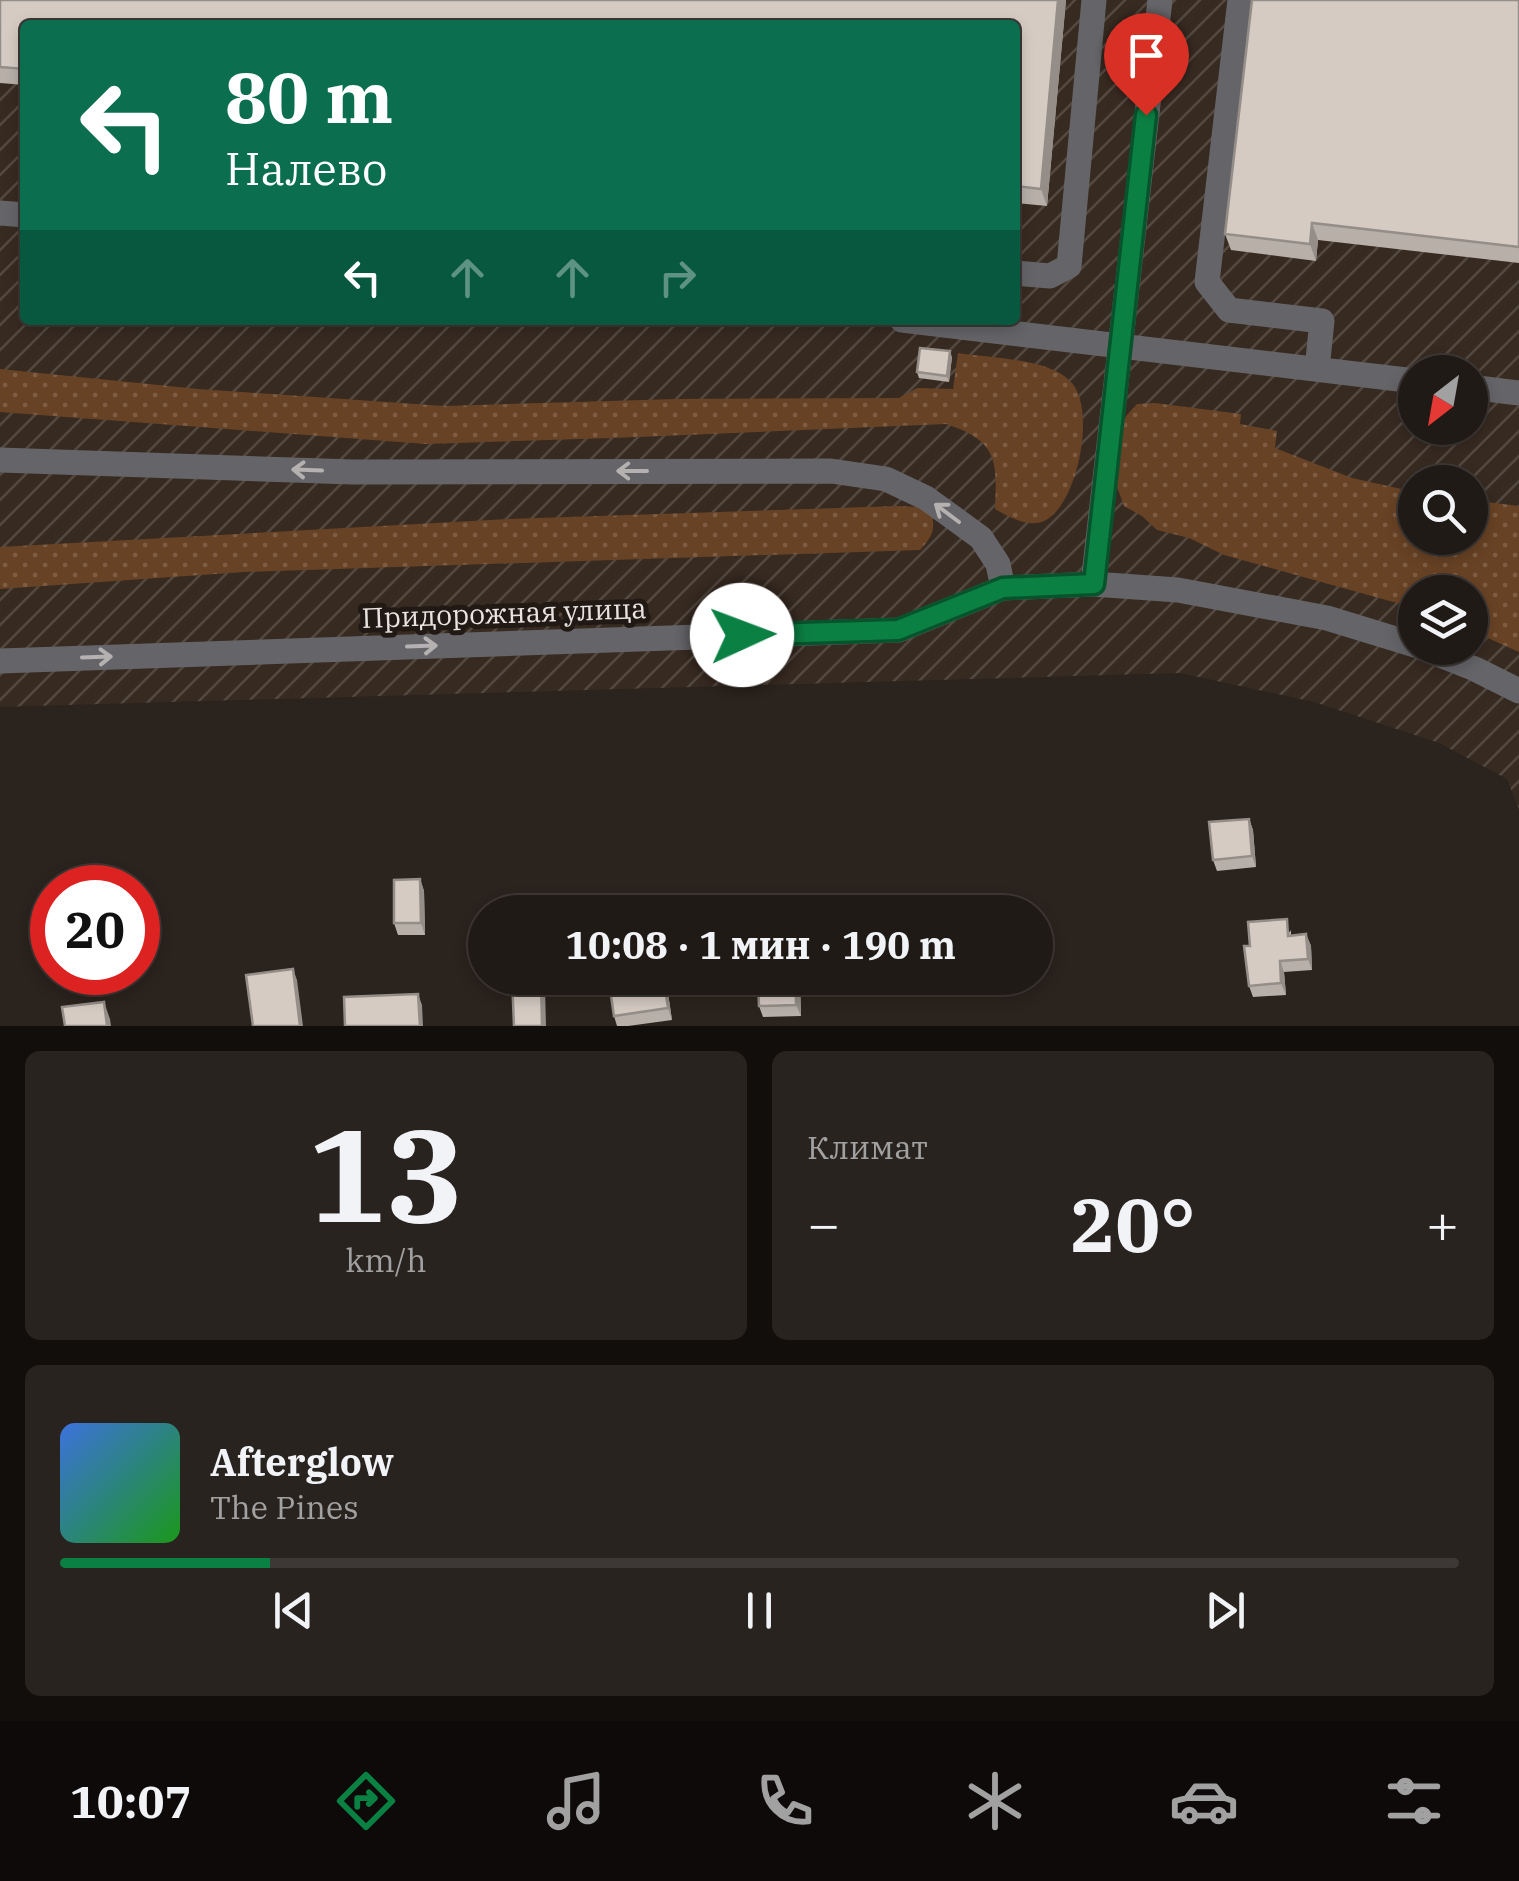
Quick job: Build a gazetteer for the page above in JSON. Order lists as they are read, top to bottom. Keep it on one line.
{"streets":{"lane":["Придорожная улица"]},"north":"bottom left","page":{"turn":["80 m","Налево"],"limit":"20","trip":"10:08 · 1 мин · 190 m","tile":[["13","km/h"],"Климат"],"heat":["−","20°","+"],"song":["Afterglow","The Pines"],"tabs":"10:07"}}
